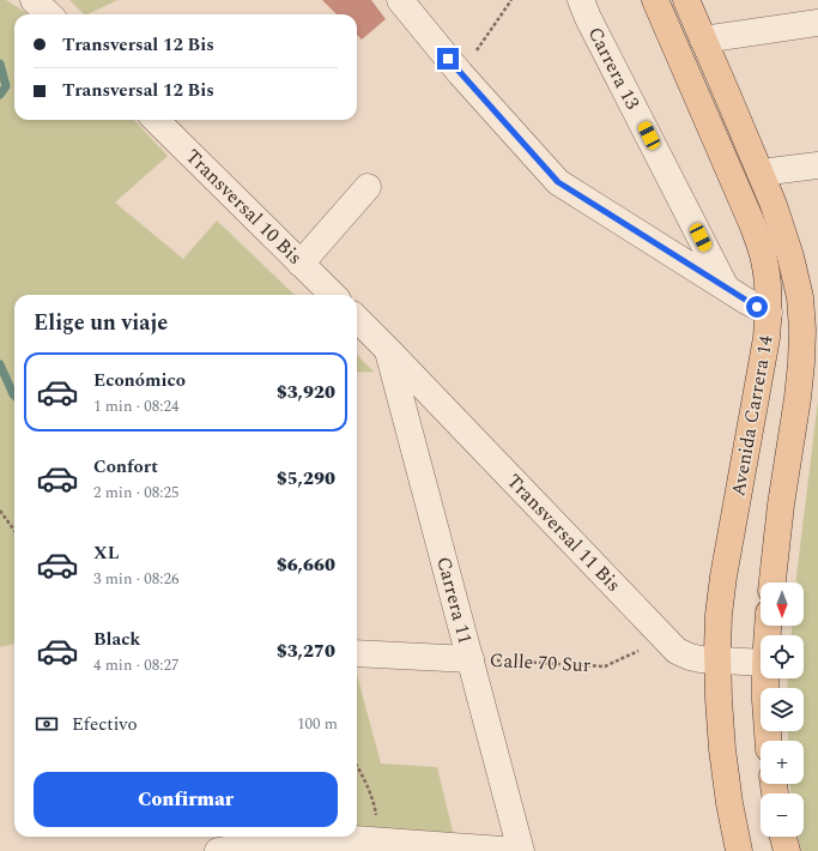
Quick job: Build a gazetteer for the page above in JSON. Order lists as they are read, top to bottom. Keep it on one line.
{"streets":{"main road":["Avenida Carrera 14"],"street":["Carrera 13","Transversal 10 Bis","Transversal 11 Bis","Carrera 11","Calle 70 Sur"]},"crossings":[["Avenida Carrera 14","Transversal 11 Bis"],["Transversal 11 Bis","Carrera 11"],["Transversal 11 Bis","Calle 70 Sur"],["Carrera 11","Calle 70 Sur"]],"north":"bottom","page":{"banner":["Transversal 12 Bis","Transversal 12 Bis"],"heading":"Elige un viaje","list":[{"name":"Económico","note":"1 min · 08:24","value":"$3,920"},{"name":"Confort","note":"2 min · 08:25","value":"$5,290"},{"name":"XL","note":"3 min · 08:26","value":"$6,660"},{"name":"Black","note":"4 min · 08:27","value":"$3,270"}],"map_buttons":["+","−"],"pay":["Efectivo","100 m"],"buttons":"Confirmar"}}
